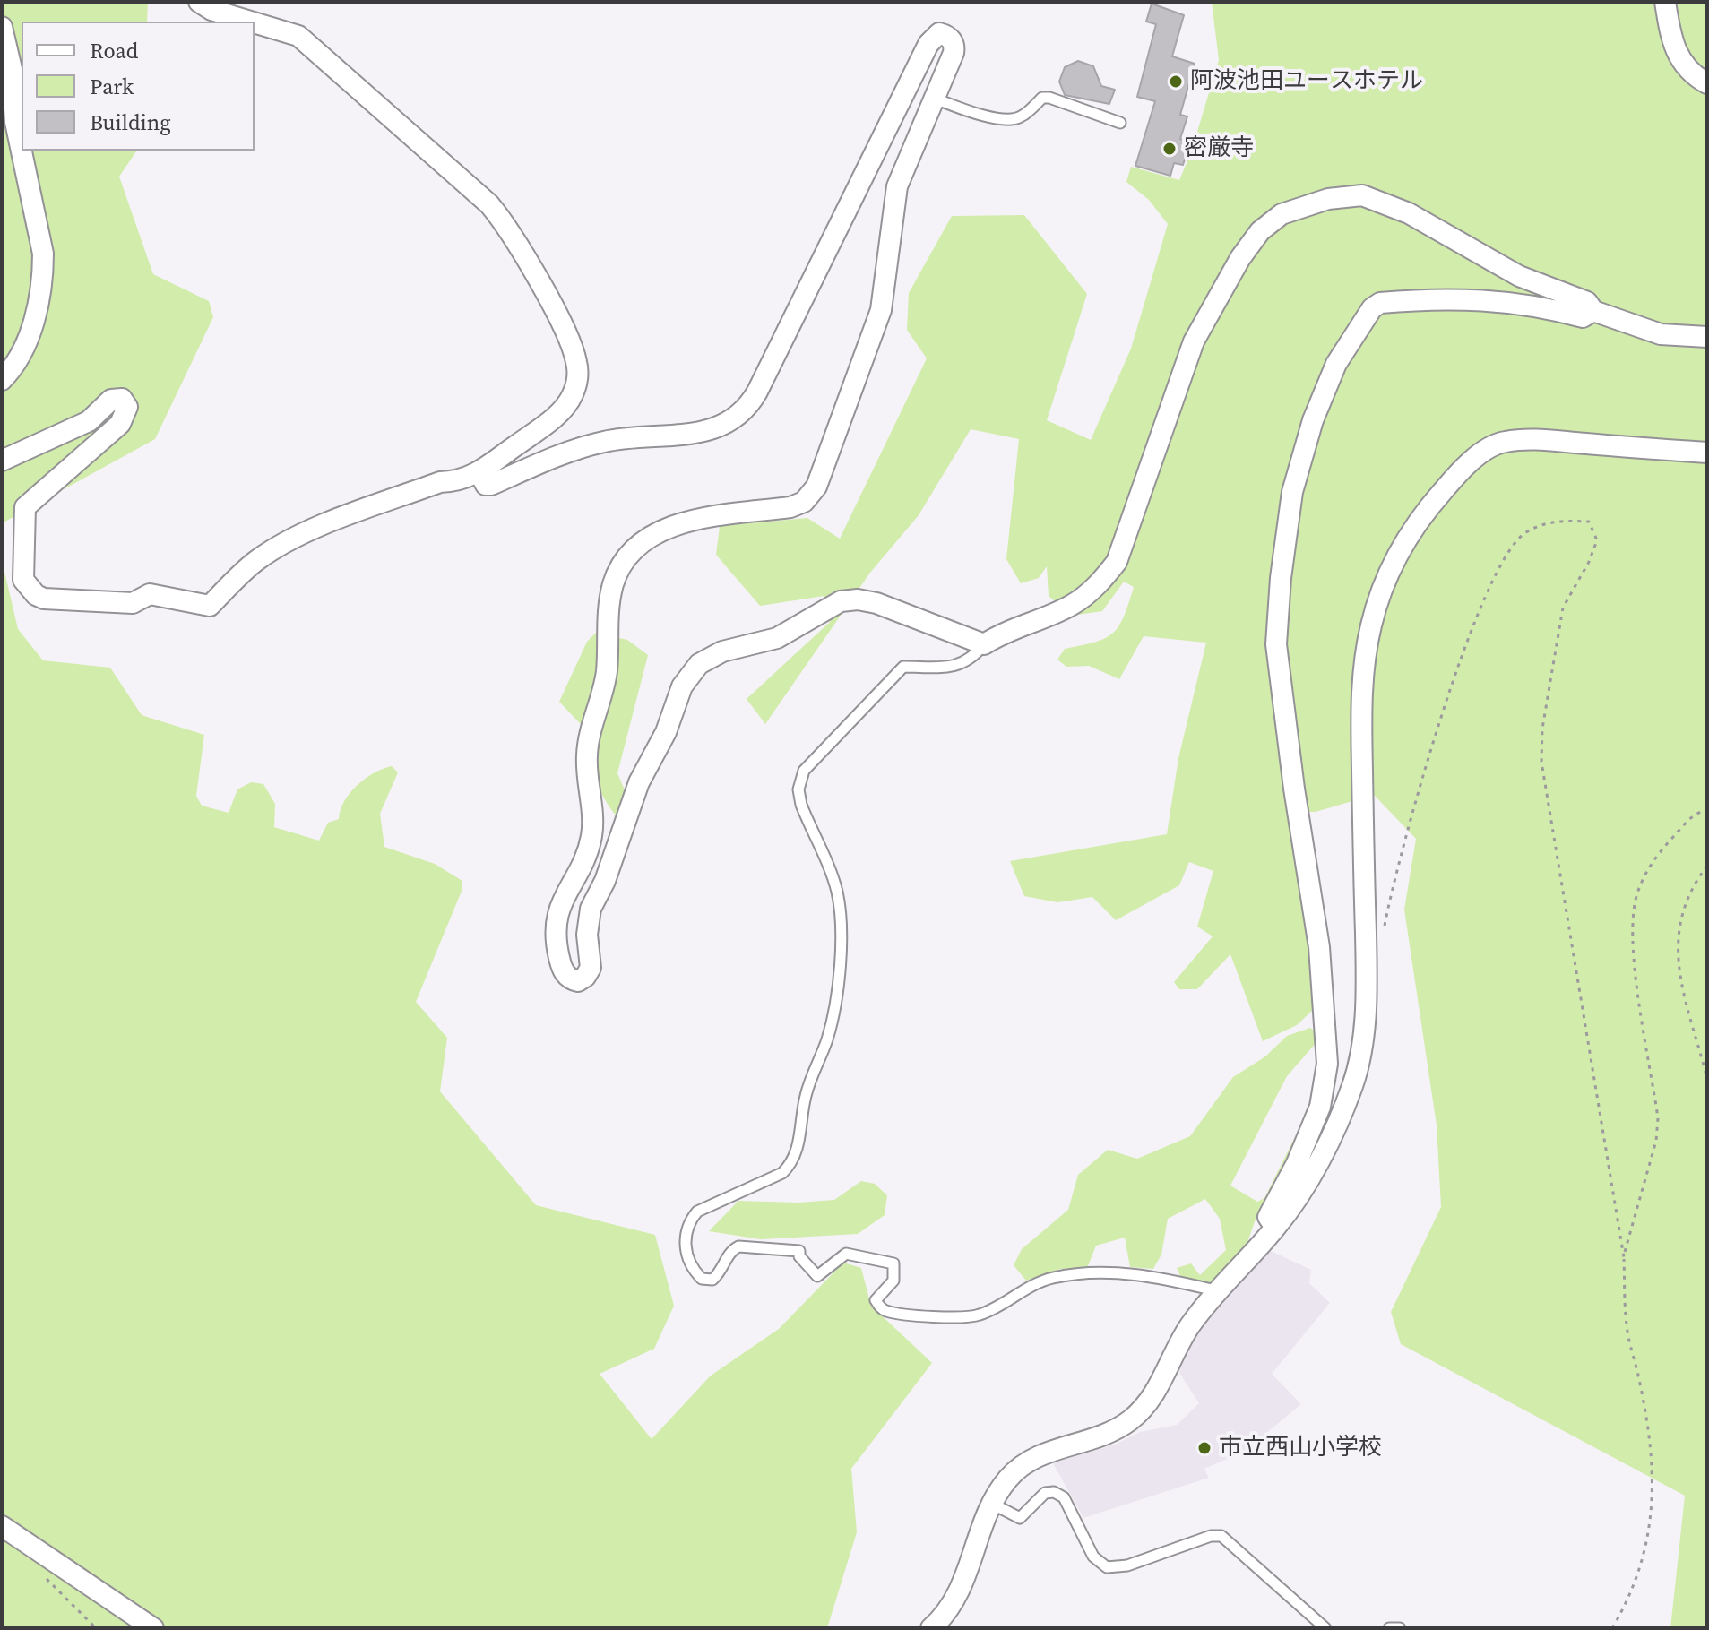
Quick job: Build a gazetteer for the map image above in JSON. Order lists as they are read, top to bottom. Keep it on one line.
{"places":["阿波池田ユースホテル","密厳寺","市立西山小学校"],"legend":["Road","Park","Building"]}
